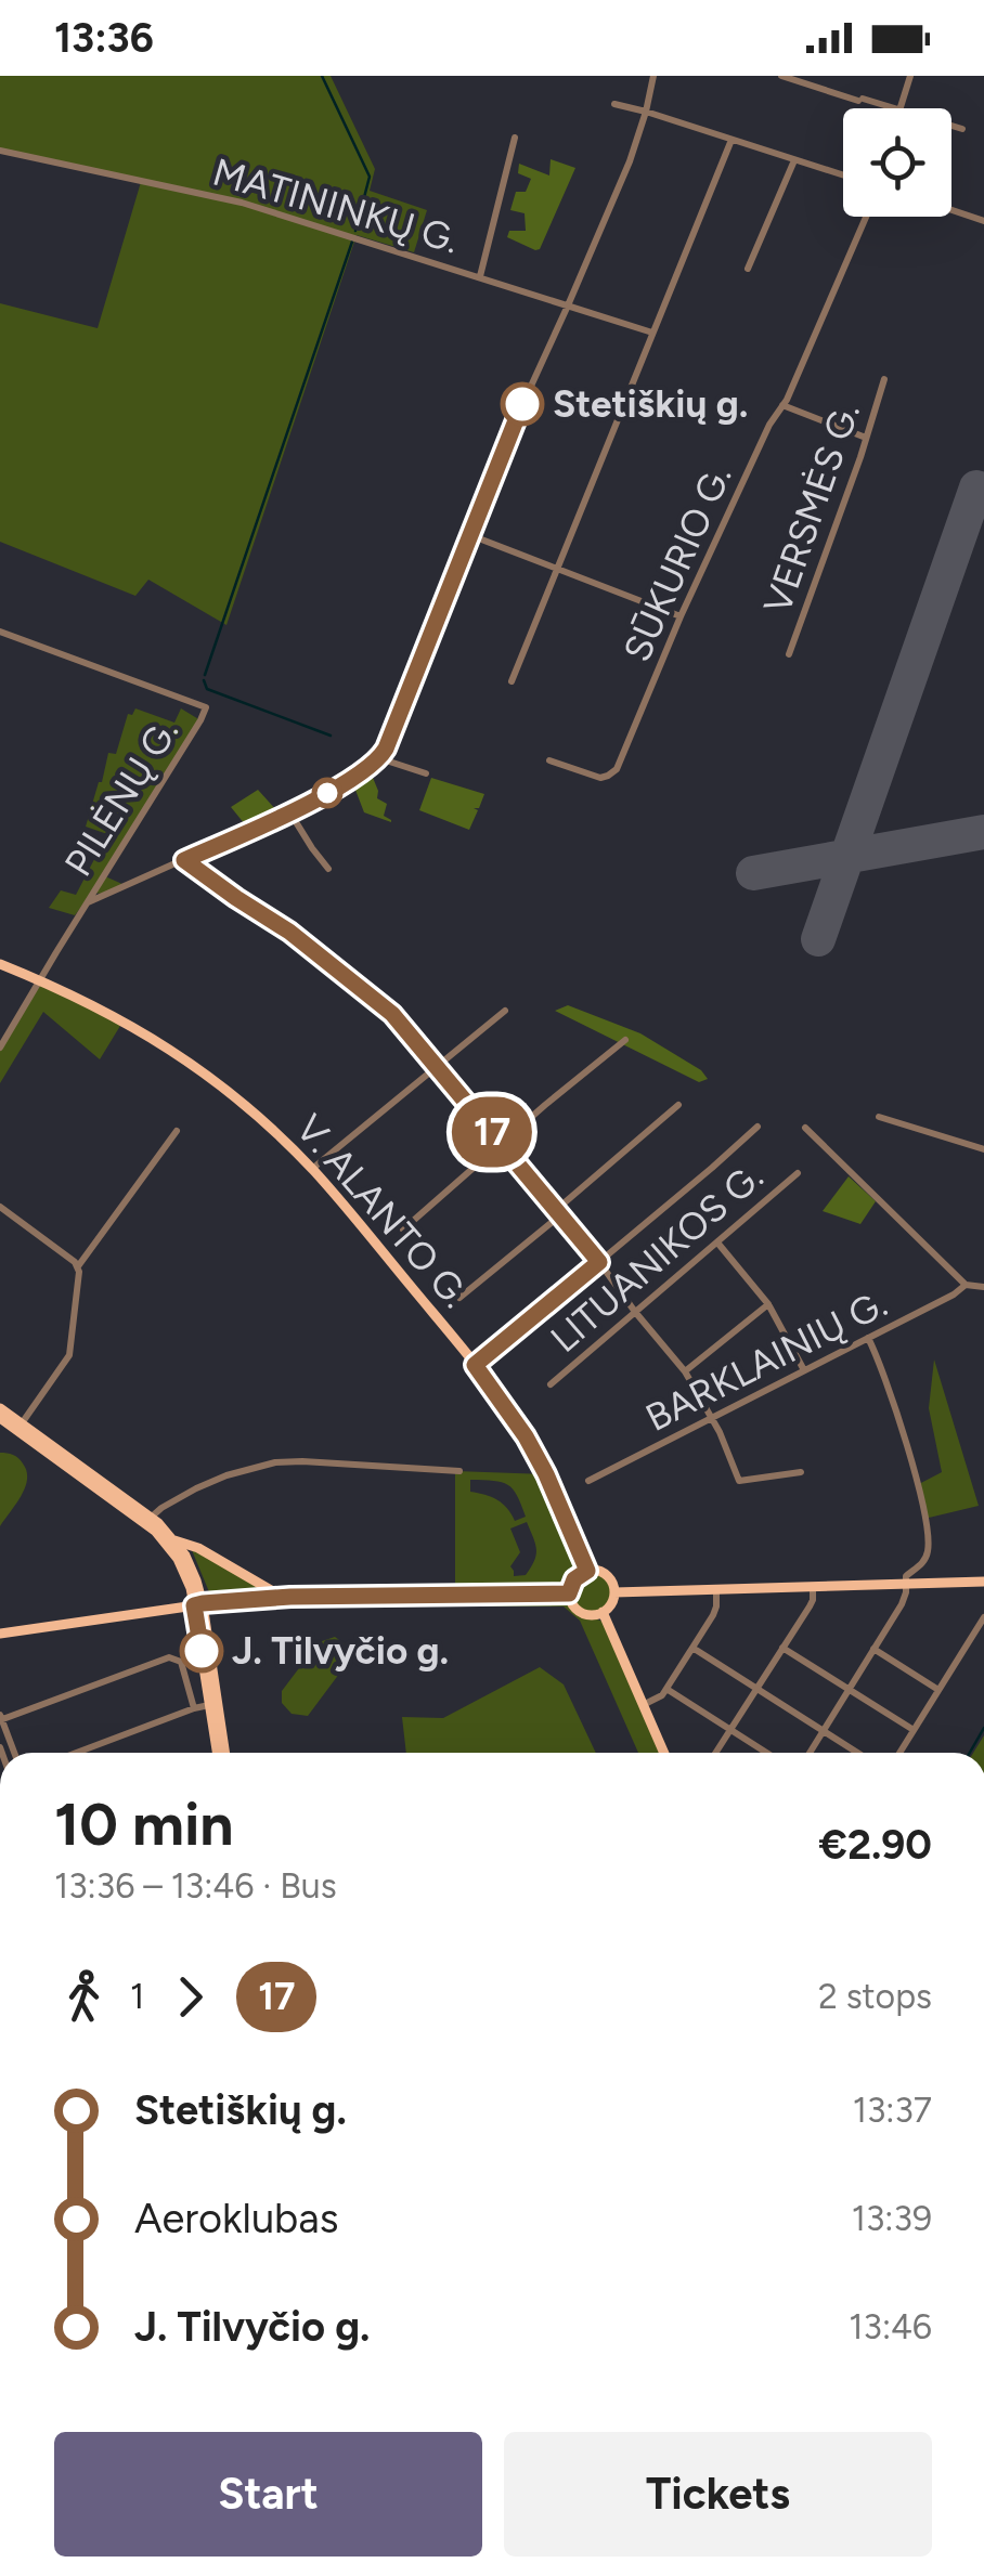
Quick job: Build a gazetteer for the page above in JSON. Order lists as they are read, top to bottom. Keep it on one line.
{"streets":{"main road":["V. ALANTO G."],"street":["MATININKŲ G.","VERSMĖS G.","SŪKURIO G.","PILĖNŲ G.","LITUANIKOS G.","BARKLAINIŲ G."]},"crossings":[["PILĖNŲ G.","V. ALANTO G."]],"places":["Stetiškių g.","J. Tilvyčio g."],"lines":["bus line 17"],"page":{"status":"13:36","on_map":"17","heading":["10 min","13:36 – 13:46 · Bus","€2.90"],"legs":["1","17","2 stops"],"list":[{"name":"Stetiškių g.","value":"13:37"},{"name":"Aeroklubas","value":"13:39"},{"name":"J. Tilvyčio g.","value":"13:46"}],"buttons":["Start","Tickets"]}}
